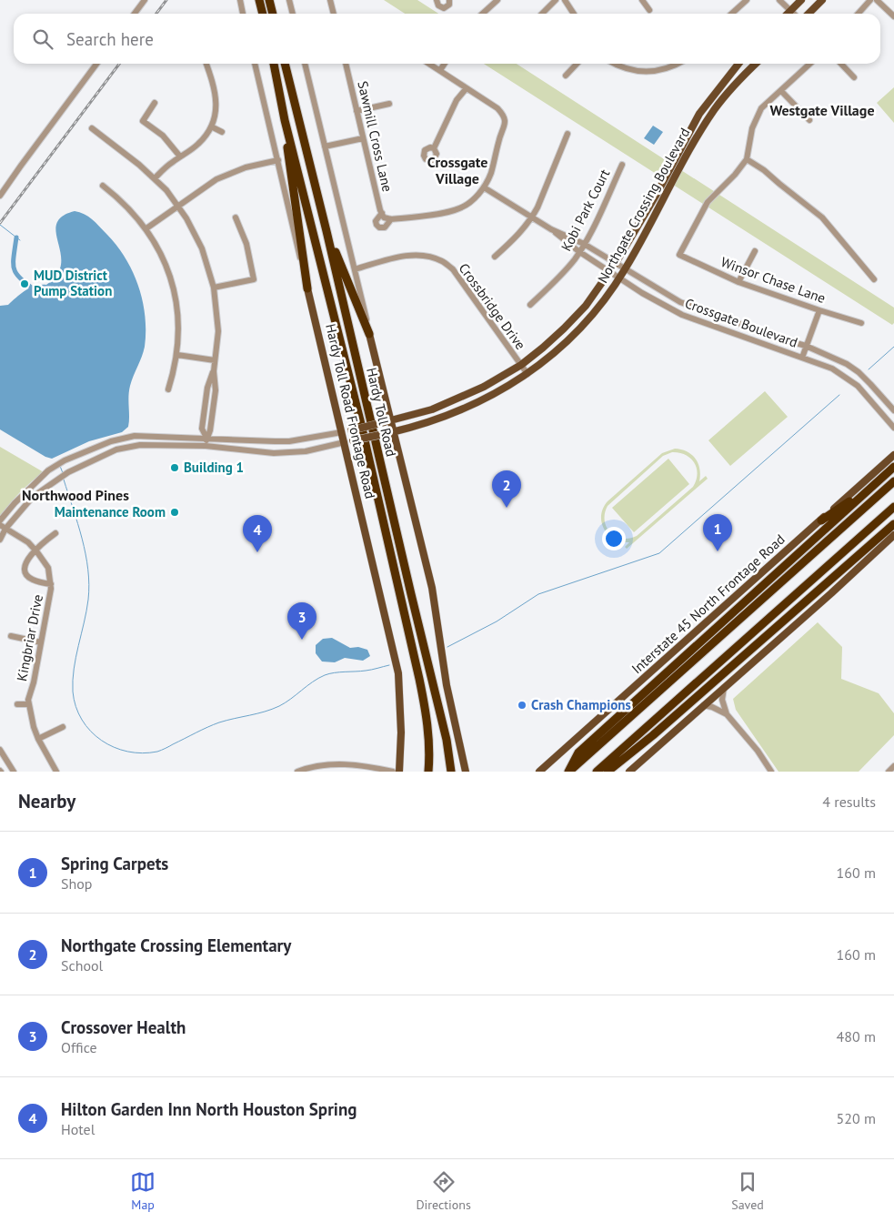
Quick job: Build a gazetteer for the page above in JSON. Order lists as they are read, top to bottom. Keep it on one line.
{"streets":{"highway":["Hardy Toll Road"],"main road":["Northgate Crossing Boulevard","Hardy Toll Road Frontage Road","Interstate 45 North Frontage Road"],"street":["Sawmill Cross Lane","Kobi Park Court","Winsor Chase Lane","Crossbridge Drive","Crossgate Boulevard","Kingbriar Drive"]},"crossings":[["Northgate Crossing Boulevard","Crossbridge Drive"],["Northgate Crossing Boulevard","Crossgate Boulevard"],["Northgate Crossing Boulevard","Hardy Toll Road Frontage Road"],["Northgate Crossing Boulevard","Kingbriar Drive"],["Kobi Park Court","Crossgate Boulevard"]],"districts":["Westgate Village","Crossgate Village","Northwood Pines"],"places":["MUD District Pump Station","Building 1","Maintenance Room","Crash Champions"],"page":{"search":"Search here","pins":["2","1","4","3"],"heading":["Nearby","4 results"],"list":[{"mark":"1","name":"Spring Carpets","note":"Shop","value":"160 m"},{"mark":"2","name":"Northgate Crossing Elementary","note":"School","value":"160 m"},{"mark":"3","name":"Crossover Health","note":"Office","value":"480 m"},{"mark":"4","name":"Hilton Garden Inn North Houston Spring","note":"Hotel","value":"520 m"}],"nav":["Map","Directions","Saved"]}}
